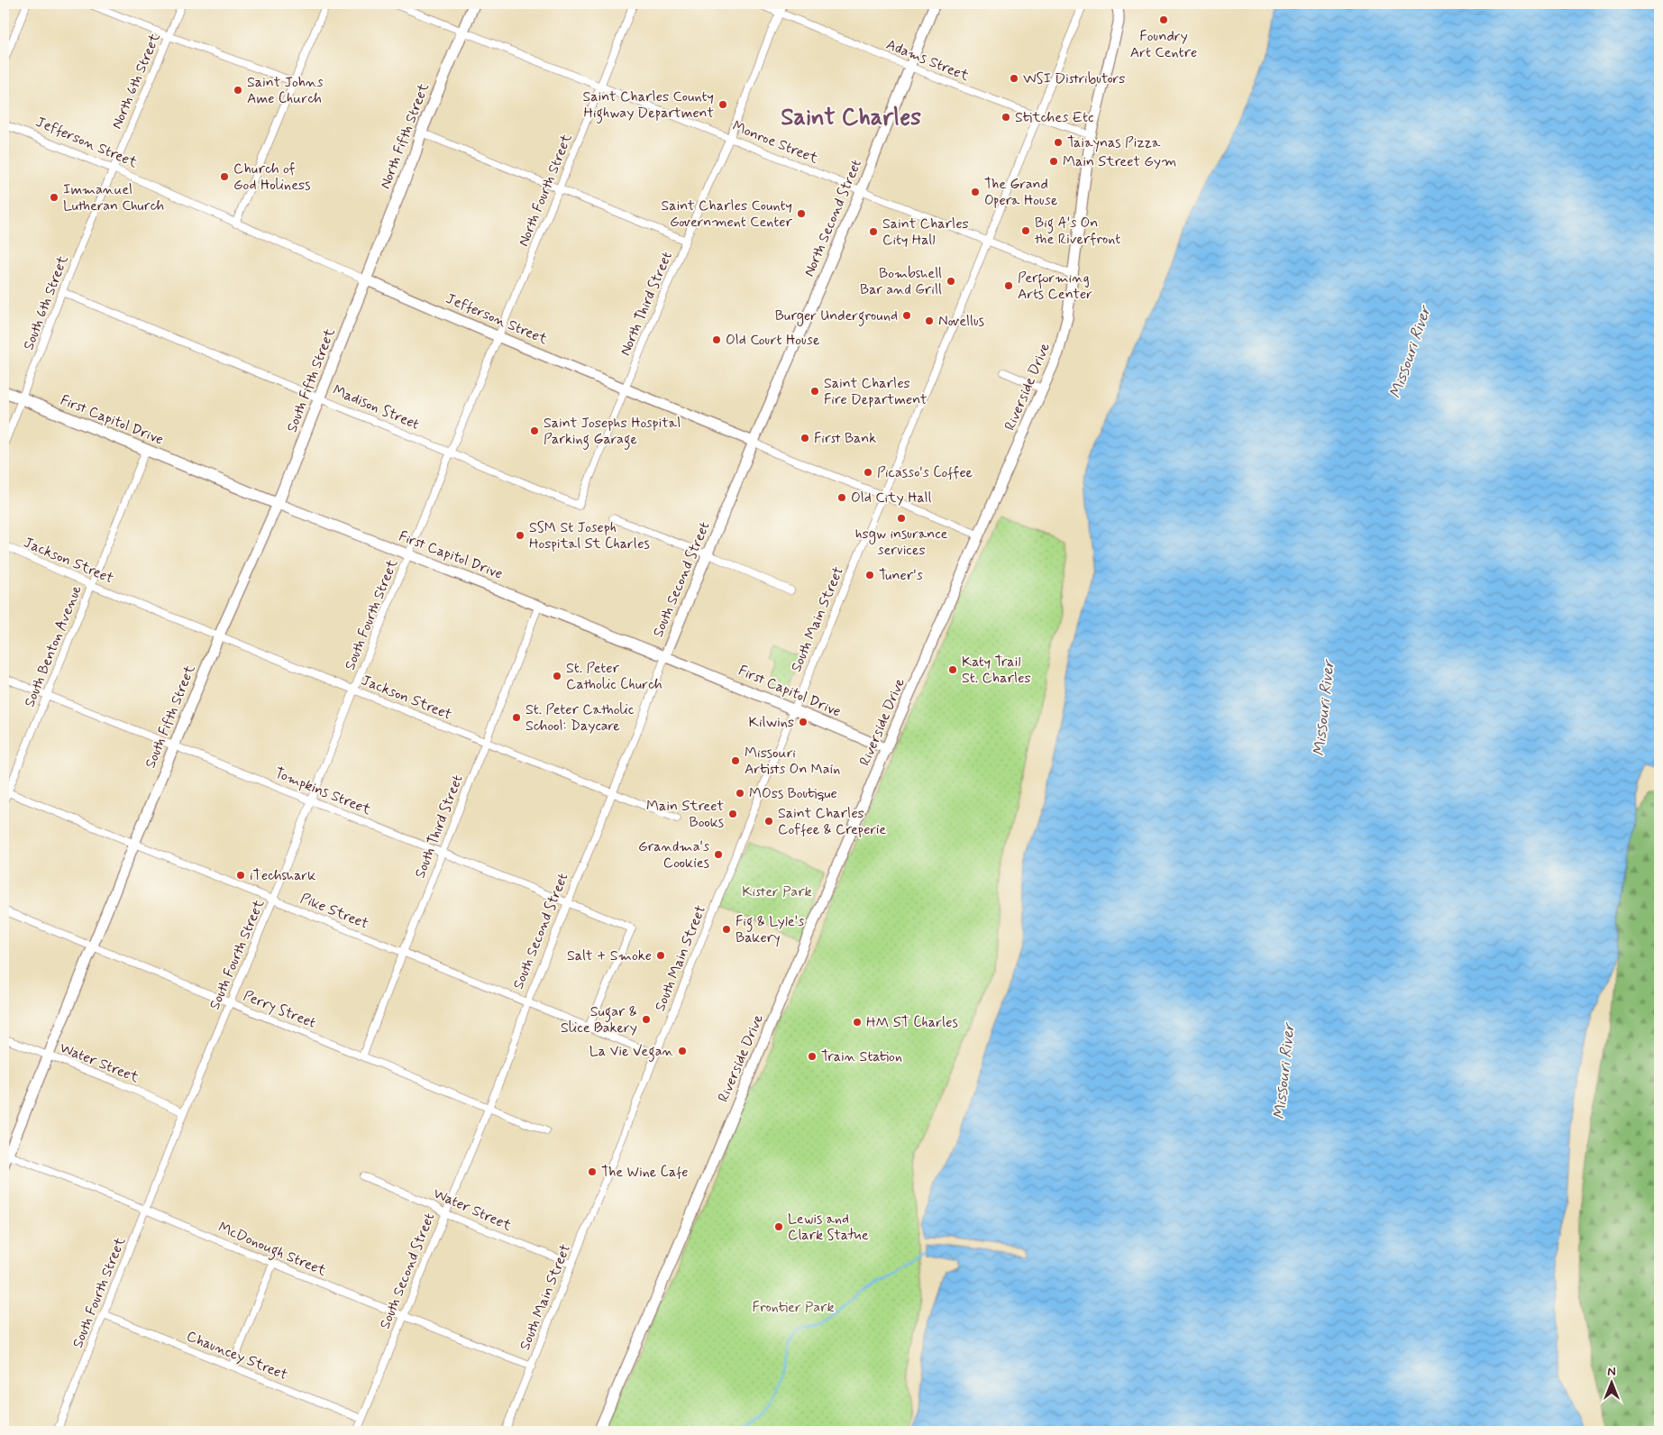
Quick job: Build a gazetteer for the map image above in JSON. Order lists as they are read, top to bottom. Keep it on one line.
{"streets":{"main road":["North Fifth Street","South Fifth Street","First Capitol Drive"],"street":["Adams Street","North 6th Street","Jefferson Street","Monroe Street","North Fourth Street","North Second Street","South 6th Street","North Third Street","Riverside Drive","Madison Street","Jackson Street","South Second Street","South Fourth Street","South Main Street","South Benton Avenue","Tompkins Street","South Third Street","Pike Street","Perry Street","Water Street","McDonough Street","Chauncey Street"]},"crossings":[["Adams Street","North Second Street"],["Adams Street","North Third Street"],["Adams Street","Riverside Drive"],["Adams Street","South Main Street"],["North 6th Street","Jefferson Street"],["North 6th Street","South 6th Street"],["North Fifth Street","Jefferson Street"],["North Fifth Street","Monroe Street"],["North Fifth Street","South Fifth Street"],["Jefferson Street","North Fourth Street"],["Jefferson Street","North Second Street"],["Jefferson Street","South 6th Street"],["Jefferson Street","North Third Street"],["Jefferson Street","South Fifth Street"],["Jefferson Street","Riverside Drive"],["Jefferson Street","Madison Street"],["Jefferson Street","South Second Street"],["Jefferson Street","South Fourth Street"],["Jefferson Street","South Main Street"],["Monroe Street","North Fourth Street"],["Monroe Street","North Second Street"],["Monroe Street","North Third Street"],["Monroe Street","Riverside Drive"],["Monroe Street","South Main Street"],["North Fourth Street","South Fourth Street"],["North Second Street","South Second Street"],["South 6th Street","Madison Street"],["South 6th Street","First Capitol Drive"],["North Third Street","Madison Street"],["South Fifth Street","Madison Street"],["South Fifth Street","First Capitol Drive"],["South Fifth Street","Jackson Street"],["South Fifth Street","Tompkins Street"],["South Fifth Street","Pike Street"],["South Fifth Street","Perry Street"],["South Fifth Street","Water Street"],["South Fifth Street","McDonough Street"],["Riverside Drive","First Capitol Drive"],["Madison Street","South Fourth Street"],["First Capitol Drive","South Second Street"],["First Capitol Drive","South Fourth Street"],["First Capitol Drive","South Main Street"],["First Capitol Drive","South Benton Avenue"],["First Capitol Drive","South Third Street"],["Jackson Street","South Second Street"],["Jackson Street","South Fourth Street"],["Jackson Street","South Benton Avenue"],["Jackson Street","South Third Street"],["South Second Street","Tompkins Street"],["South Second Street","Pike Street"],["South Second Street","Perry Street"],["South Second Street","Water Street"],["South Second Street","McDonough Street"],["South Second Street","Chauncey Street"],["South Fourth Street","Tompkins Street"],["South Fourth Street","Pike Street"],["South Fourth Street","Perry Street"],["South Fourth Street","Water Street"],["South Fourth Street","McDonough Street"],["South Fourth Street","Chauncey Street"],["South Main Street","Pike Street"],["South Main Street","Water Street"],["South Main Street","McDonough Street"],["South Benton Avenue","Tompkins Street"],["South Benton Avenue","Pike Street"],["Tompkins Street","South Third Street"],["Tompkins Street","Pike Street"],["South Third Street","Pike Street"],["South Third Street","Perry Street"]],"districts":["Saint Charles"],"water":["Missouri River"],"parks":["Kister Park","Frontier Park"],"places":["Foundry Art Centre","WSI Distributors","Saint Johns Ame Church","Saint Charles County Highway Department","Stitches Etc","Taiaynas Pizza","Main Street Gym","Church of God Holiness","The Grand Opera House","Immanuel Lutheran Church","Saint Charles County Government Center","Big A's On the Riverfront","Saint Charles City Hall","Bombshell Bar and Grill","Performing Arts Center","Burger Underground","Novellus","Old Court House","Saint Charles Fire Department","Saint Josephs Hospital Parking Garage","First Bank","Picasso's Coffee","Old City Hall","hsgw insurance services","SSM St Joseph Hospital St Charles","Tuner's","Katy Trail St. Charles","St. Peter Catholic Church","St. Peter Catholic School: Daycare","Kilwins","Missouri Artists On Main","MOss Boutique","Main Street Books","Saint Charles Coffee & Creperie","Grandma's Cookies","iTechshark","Fig & Lyle's Bakery","Salt + Smoke","Sugar & Slice Bakery","HM ST Charles","La Vie Vegan","Train Station","The Wine Cafe","Lewis and Clark Statue"],"north":"top"}
